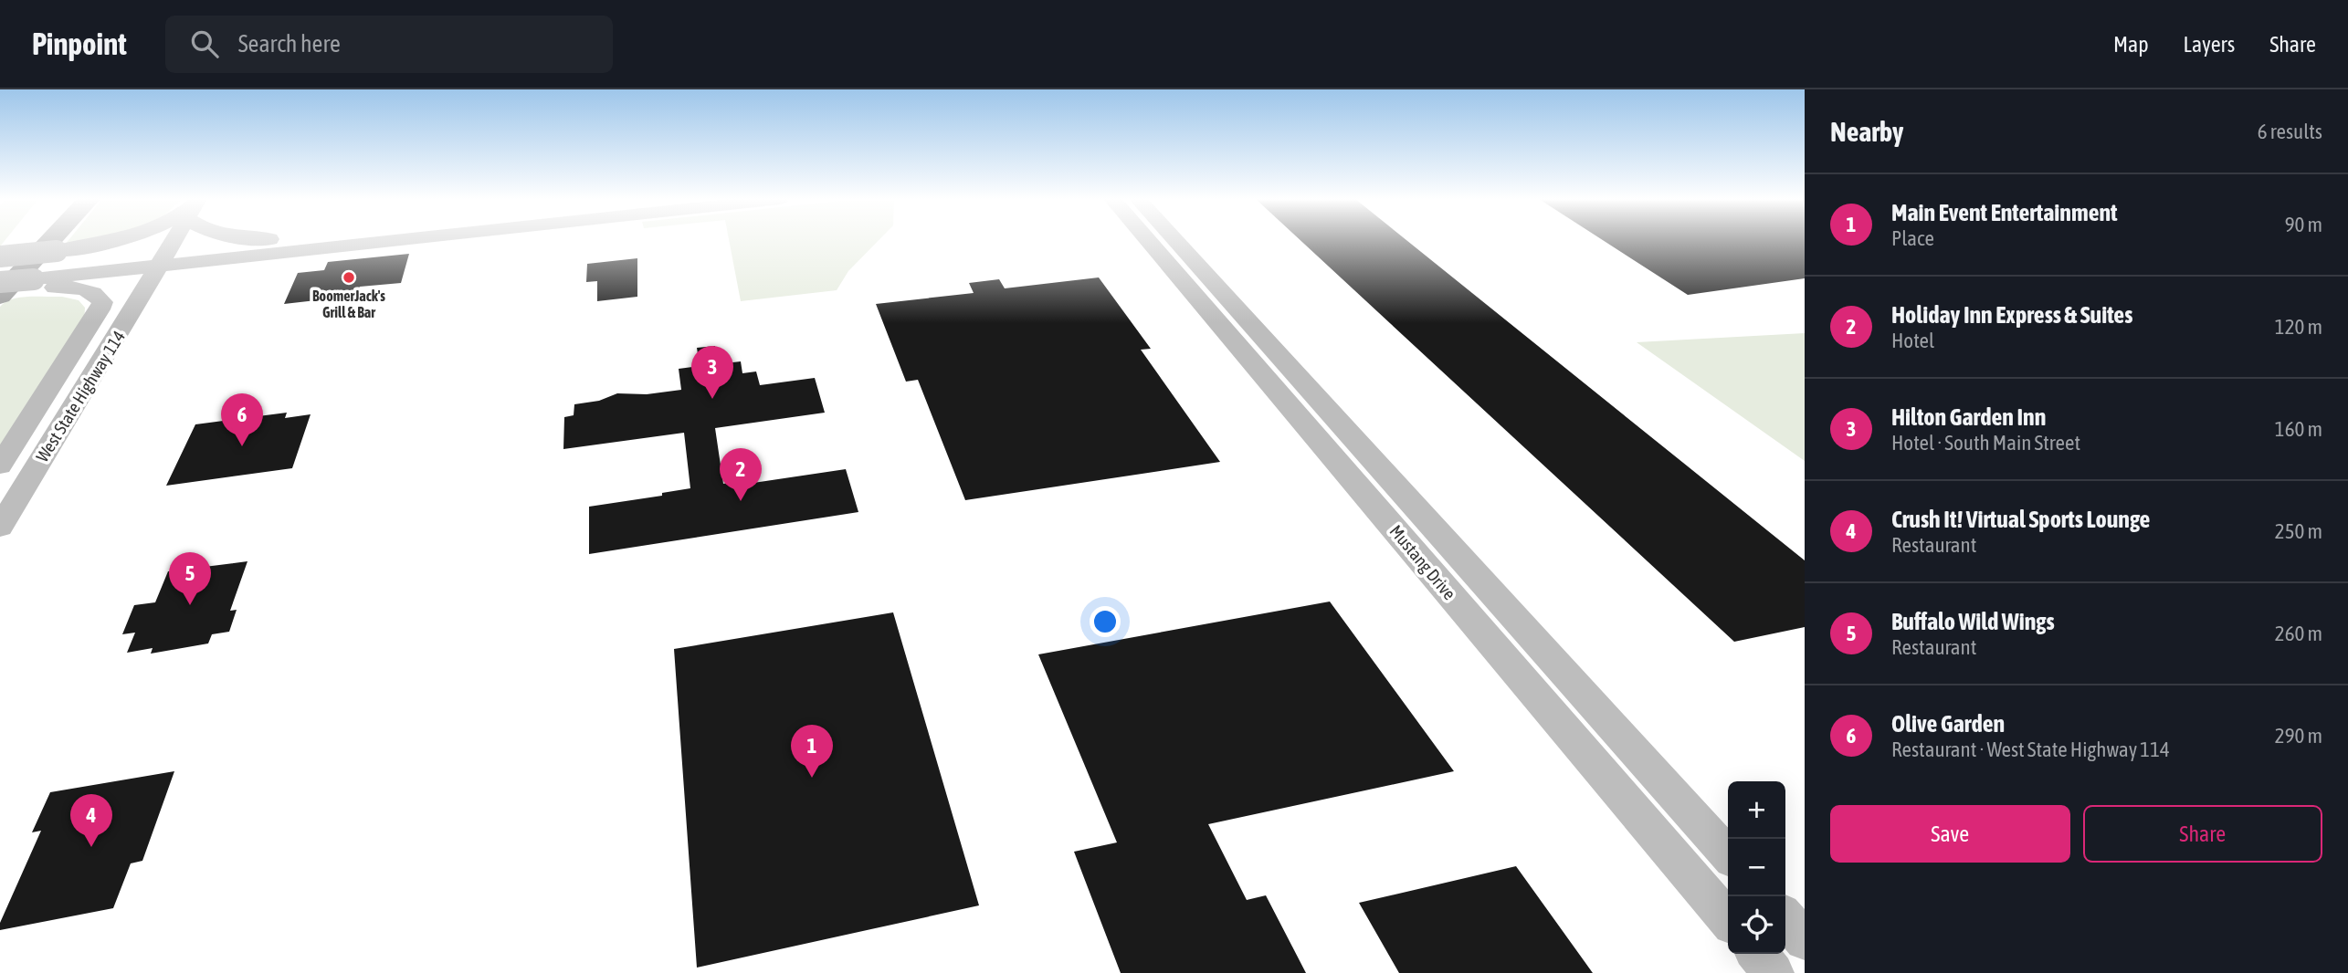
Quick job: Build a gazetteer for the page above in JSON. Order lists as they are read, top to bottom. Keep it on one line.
{"streets":{"main road":["West State Highway 114","Mustang Drive"]},"places":["BoomerJack's Grill & Bar"],"page":{"header":"Pinpoint","search":"Search here","nav":["Map","Layers","Share"],"heading":["Nearby","6 results"],"list":[{"mark":"1","name":"Main Event Entertainment","note":"Place","value":"90 m"},{"mark":"2","name":"Holiday Inn Express & Suites","note":"Hotel","value":"120 m"},{"mark":"3","name":"Hilton Garden Inn","note":"Hotel · South Main Street","value":"160 m"},{"mark":"4","name":"Crush It! Virtual Sports Lounge","note":"Restaurant","value":"250 m"},{"mark":"5","name":"Buffalo Wild Wings","note":"Restaurant","value":"260 m"},{"mark":"6","name":"Olive Garden","note":"Restaurant · West State Highway 114","value":"290 m"}],"pins":["3","6","2","5","1","4"],"map_buttons":["+","−"],"buttons":["Save","Share"]}}
